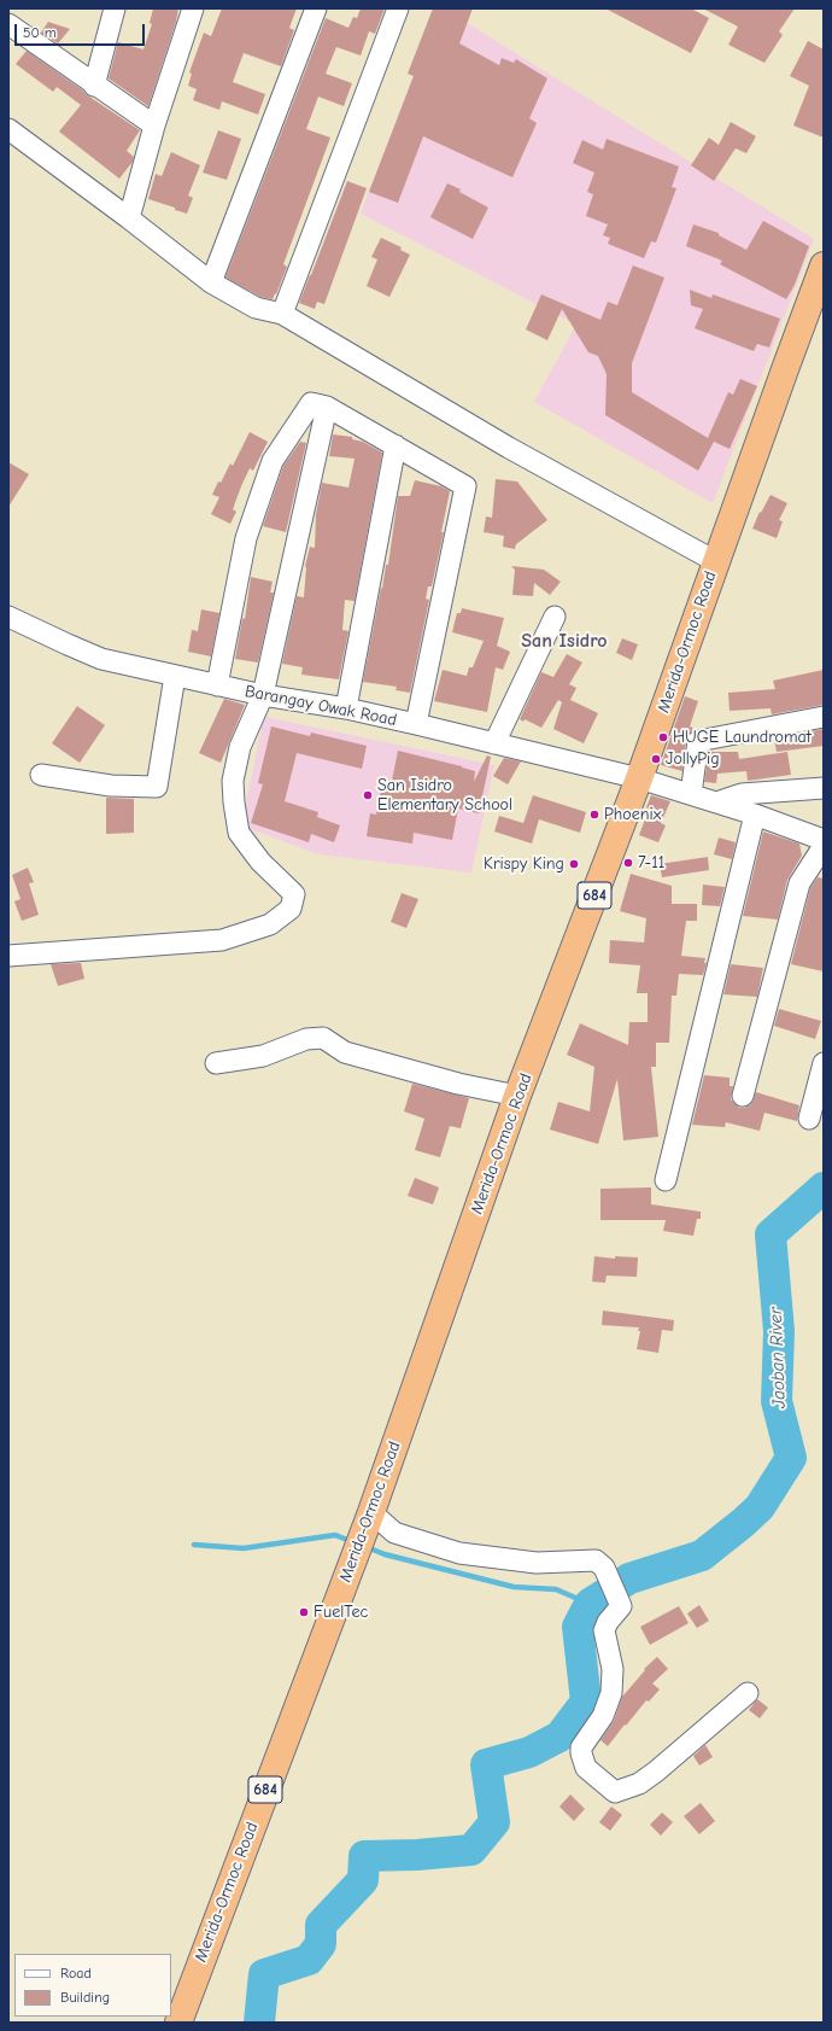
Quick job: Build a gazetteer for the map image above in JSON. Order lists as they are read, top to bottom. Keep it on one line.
{"streets":{"highway":["Merida-Ormoc Road","684"],"street":["Barangay Owak Road"]},"crossings":[["Merida-Ormoc Road","Barangay Owak Road"]],"districts":["San Isidro"],"water":["Jaoban River"],"places":["HUGE Laundromat","JollyPig","San Isidro Elementary School","Phoenix","7-11","Krispy King","FuelTec"],"legend":["Road","Building"],"scale_bar":"50 m"}
